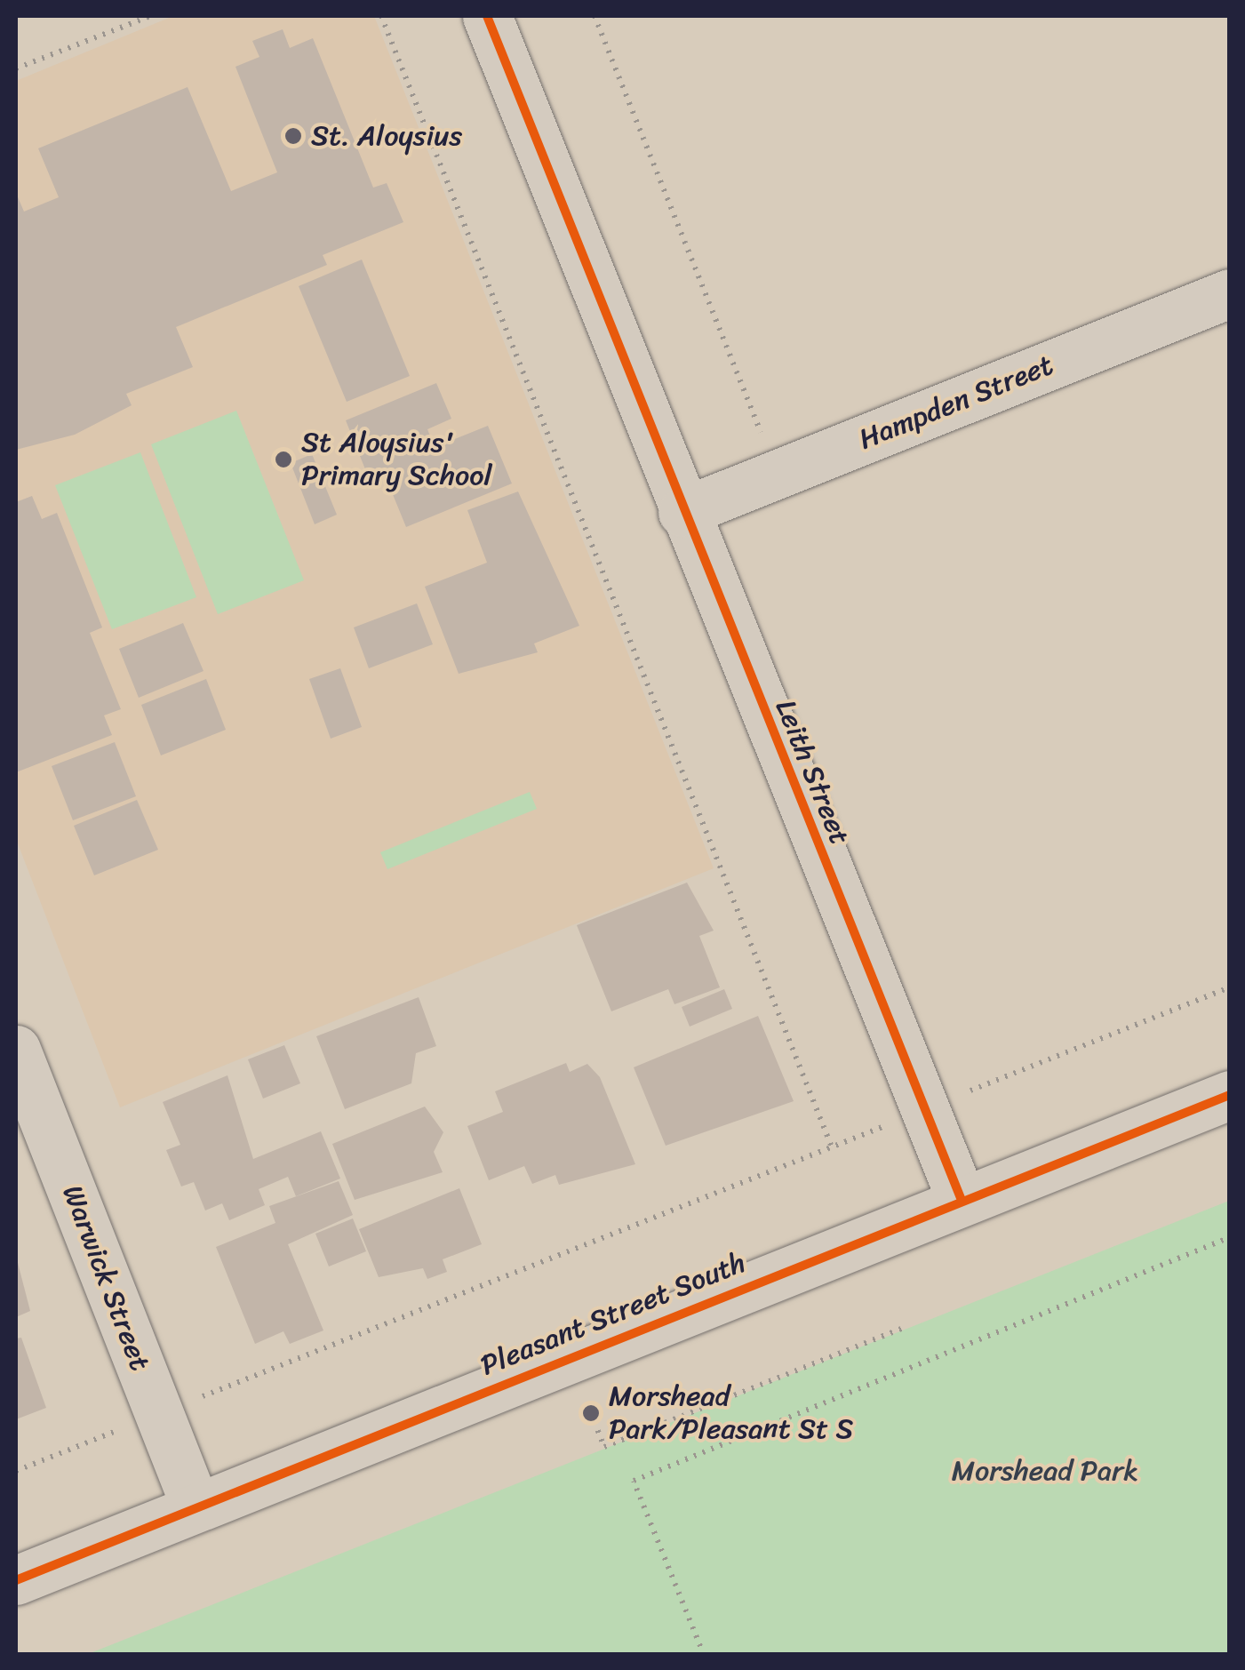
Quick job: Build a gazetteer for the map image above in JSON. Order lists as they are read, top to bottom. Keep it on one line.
{"streets":{"street":["Hampden Street","Leith Street","Warwick Street","Pleasant Street South"]},"crossings":[["Hampden Street","Leith Street"],["Leith Street","Pleasant Street South"],["Warwick Street","Pleasant Street South"]],"parks":["Morshead Park"],"places":["St. Aloysius","St Aloysius' Primary School","Morshead Park/Pleasant St S"]}
